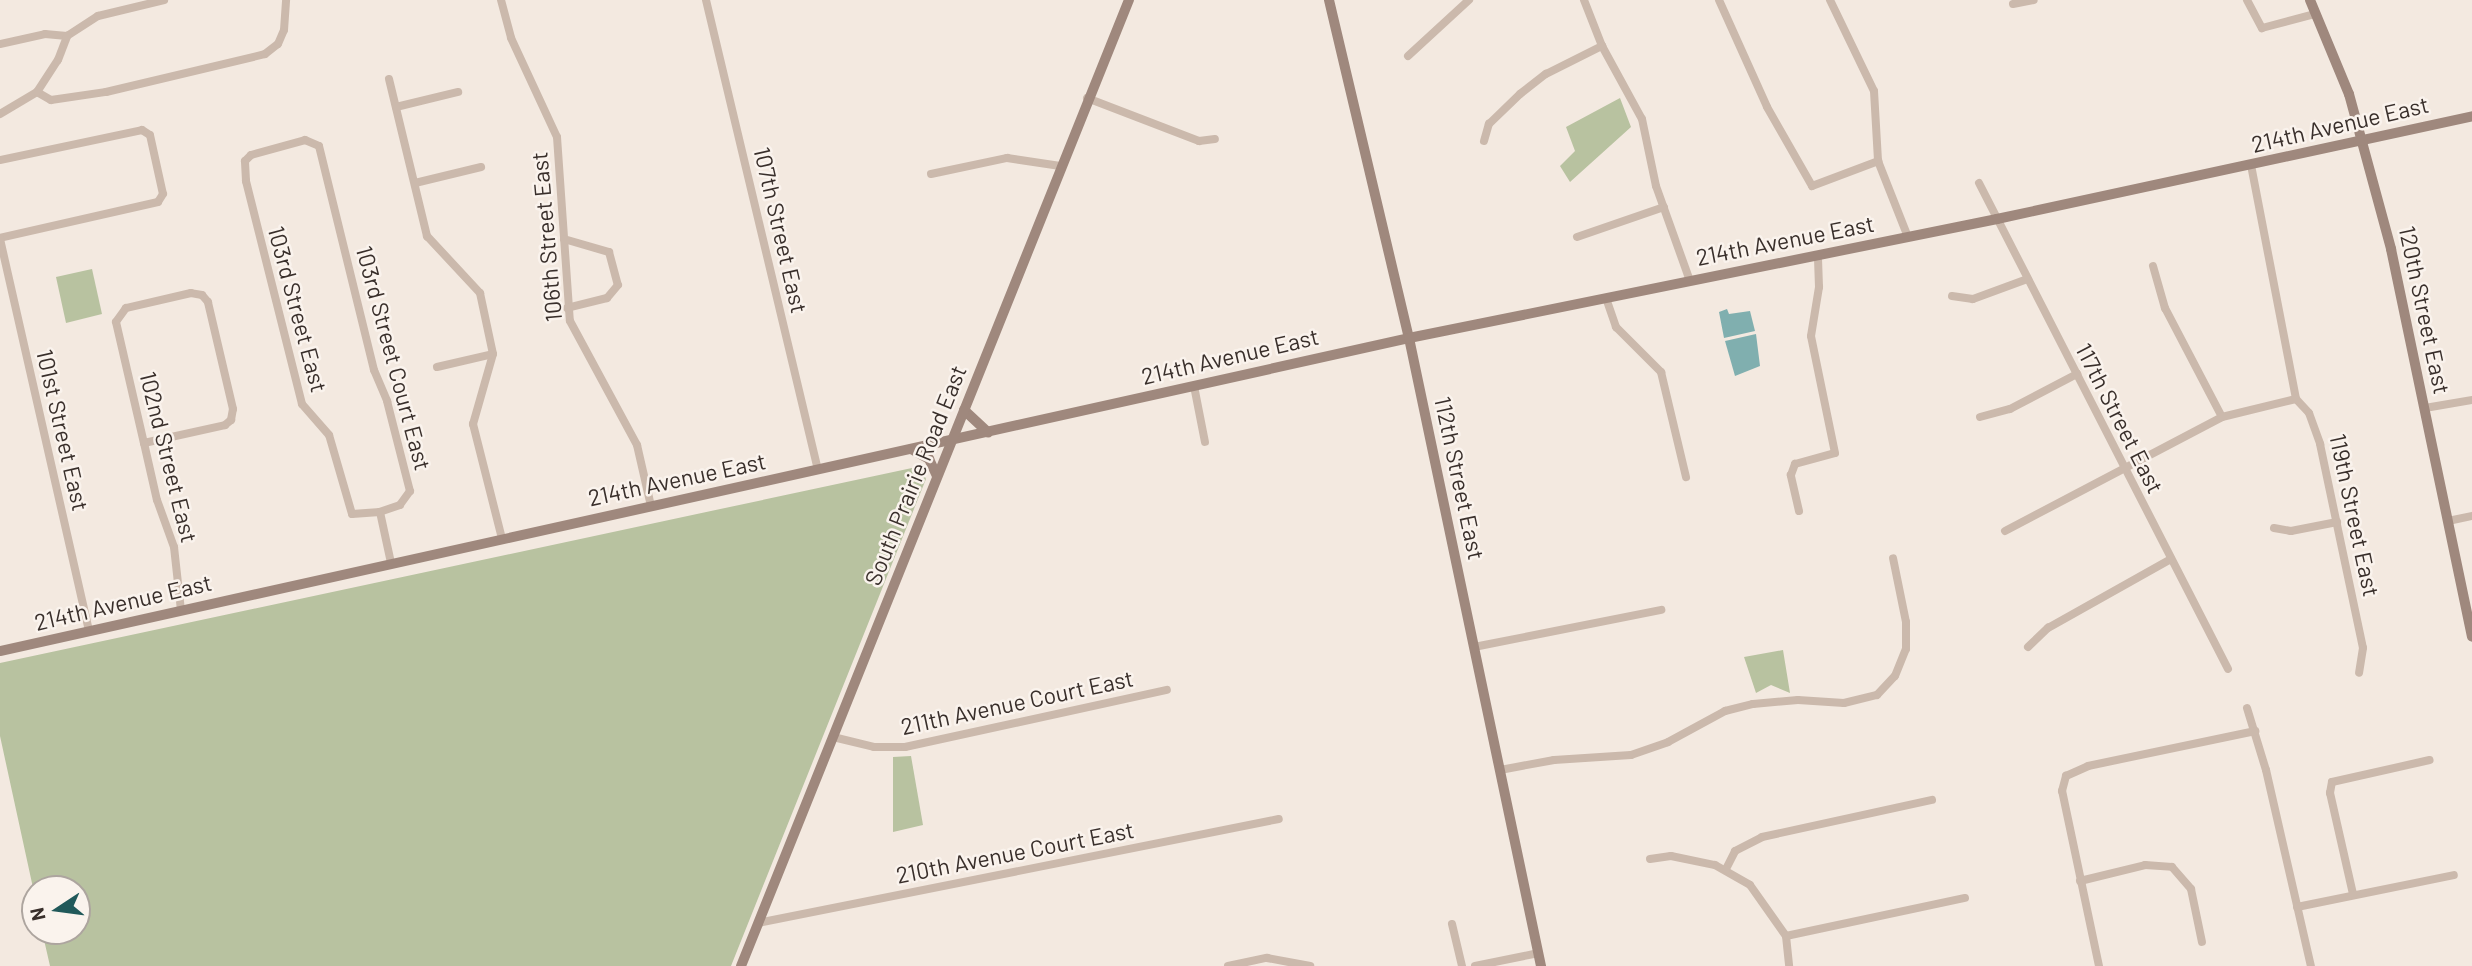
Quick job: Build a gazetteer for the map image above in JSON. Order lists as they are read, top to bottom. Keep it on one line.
{"streets":{"street":["214th Avenue East","107th Street East","106th Street East","103rd Street East","120th Street East","103rd Street Court East","117th Street East","101st Street East","102nd Street East","South Prairie Road East","112th Street East","119th Street East","211th Avenue Court East","210th Avenue Court East"]},"crossings":[["214th Avenue East","107th Street East"],["214th Avenue East","106th Street East"],["214th Avenue East","120th Street East"],["214th Avenue East","117th Street East"],["214th Avenue East","101st Street East"],["214th Avenue East","102nd Street East"],["214th Avenue East","South Prairie Road East"],["214th Avenue East","112th Street East"],["214th Avenue East","119th Street East"],["103rd Street East","103rd Street Court East"],["South Prairie Road East","211th Avenue Court East"],["South Prairie Road East","210th Avenue Court East"]],"north":"left"}
